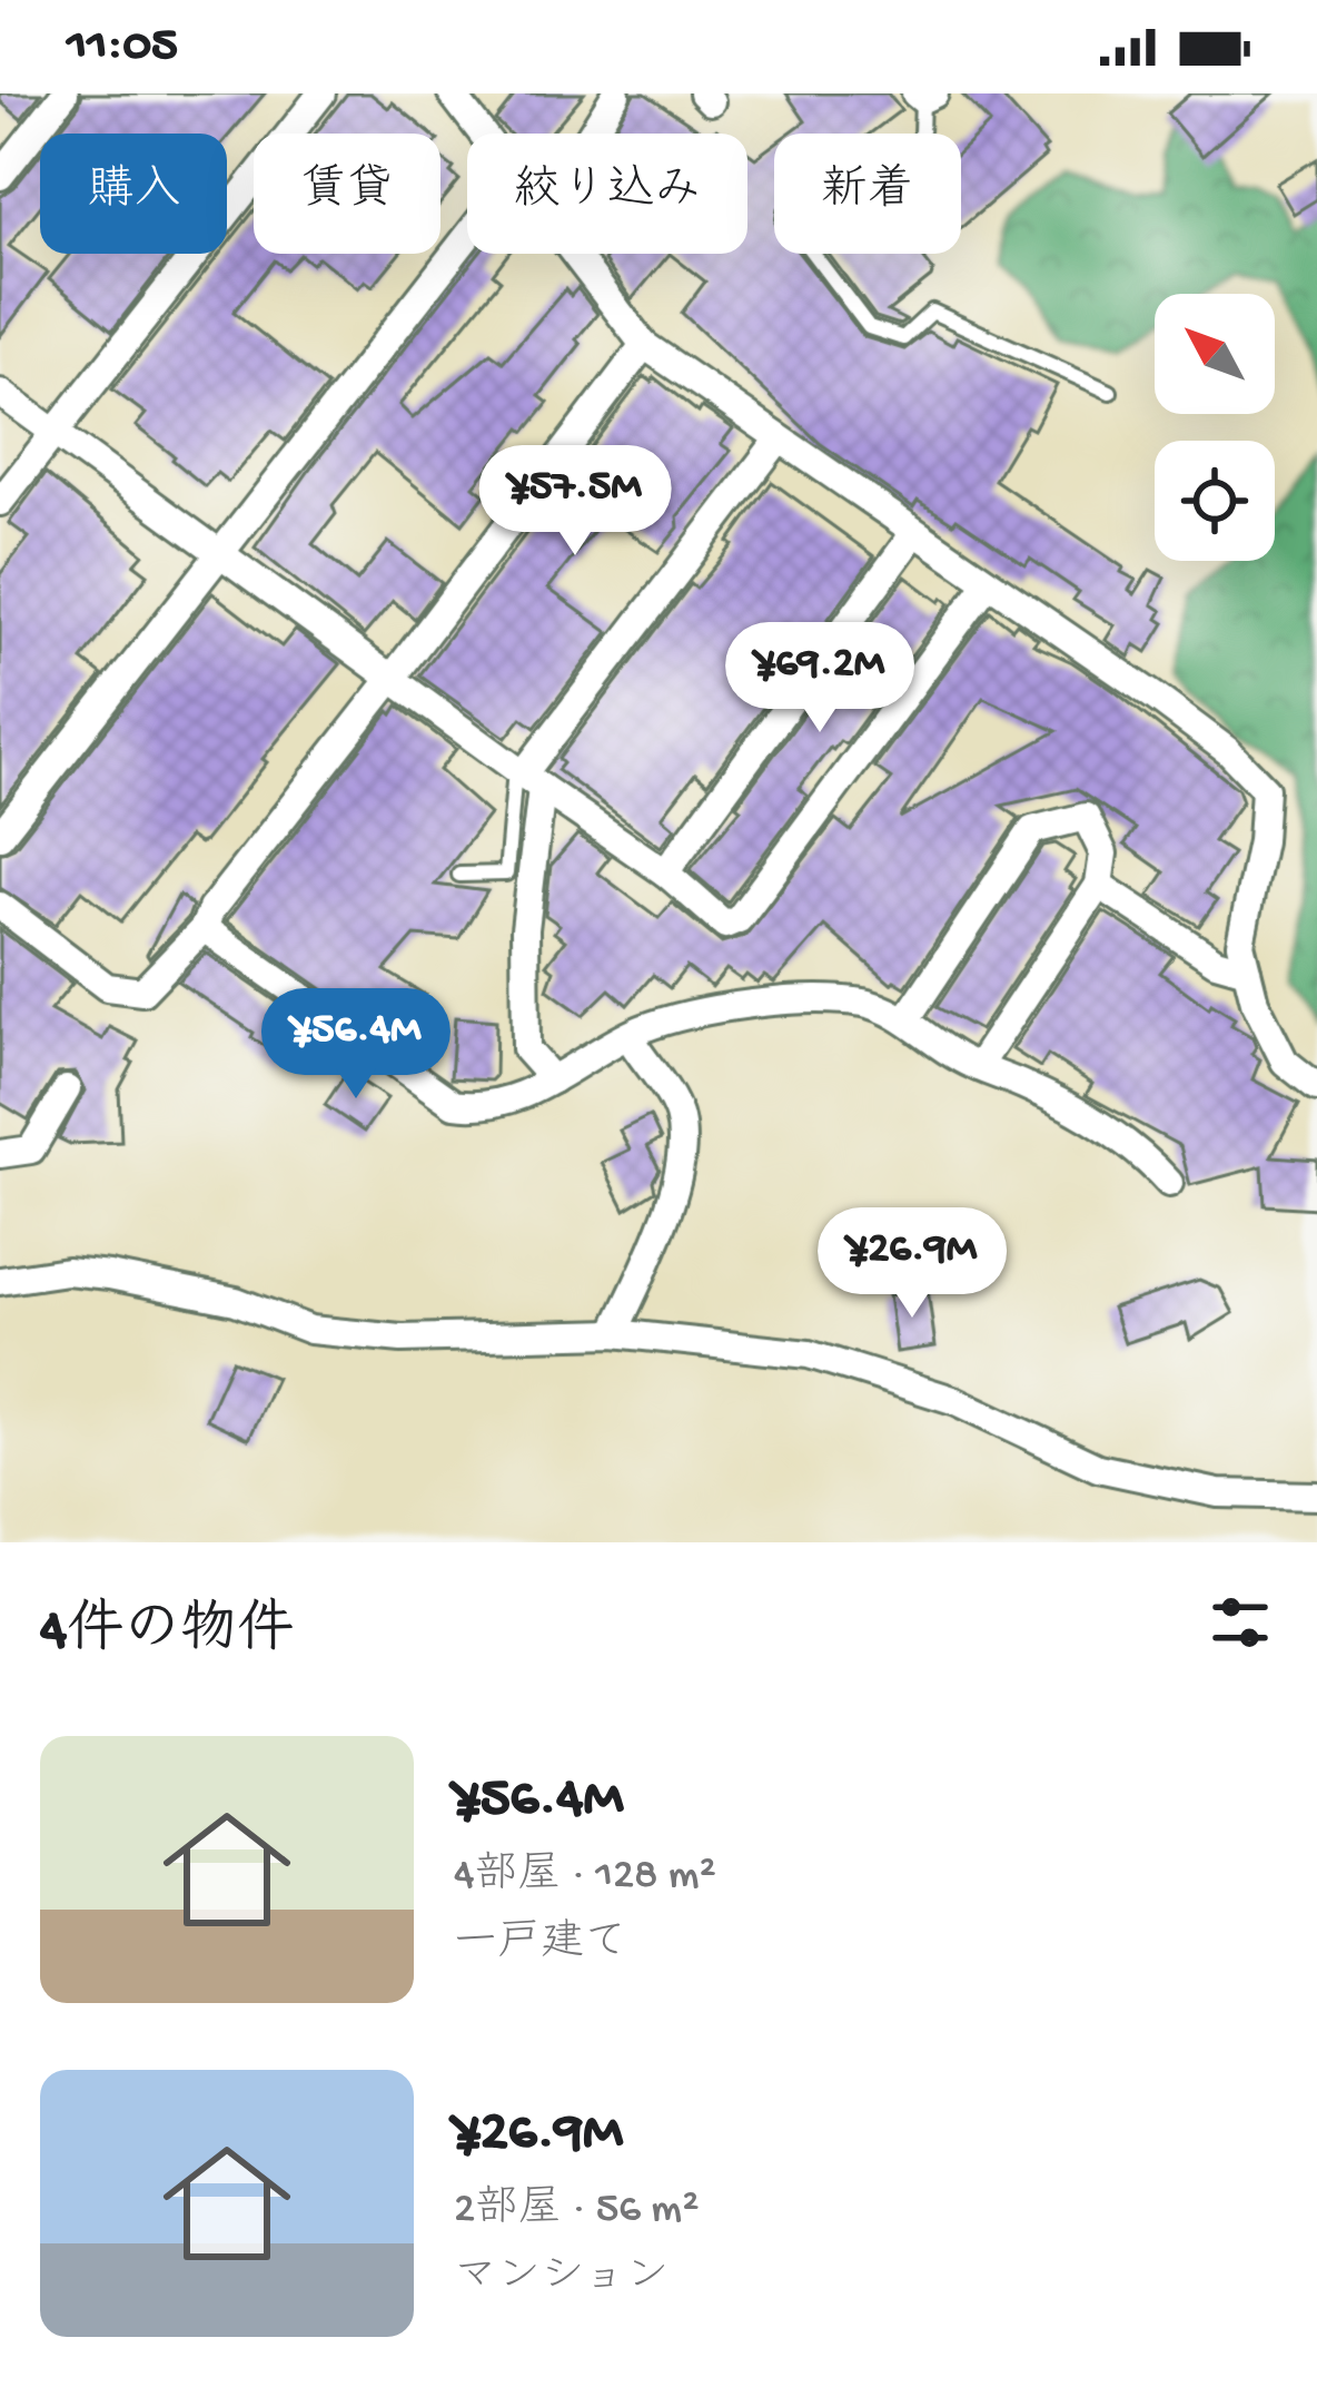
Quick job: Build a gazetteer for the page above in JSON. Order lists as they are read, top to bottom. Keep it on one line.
{"north":"top left","page":{"status":"11:05","chip":["購入","賃貸","絞り込み","新着"],"price":["¥57.5M","¥69.2M","¥56.4M","¥26.9M"],"heading":"4件の物件","list":[{"name":"¥56.4M","note":"4部屋 · 128 m² · 一戸建て"},{"name":"¥26.9M","note":"2部屋 · 56 m² · マンション"}]}}
